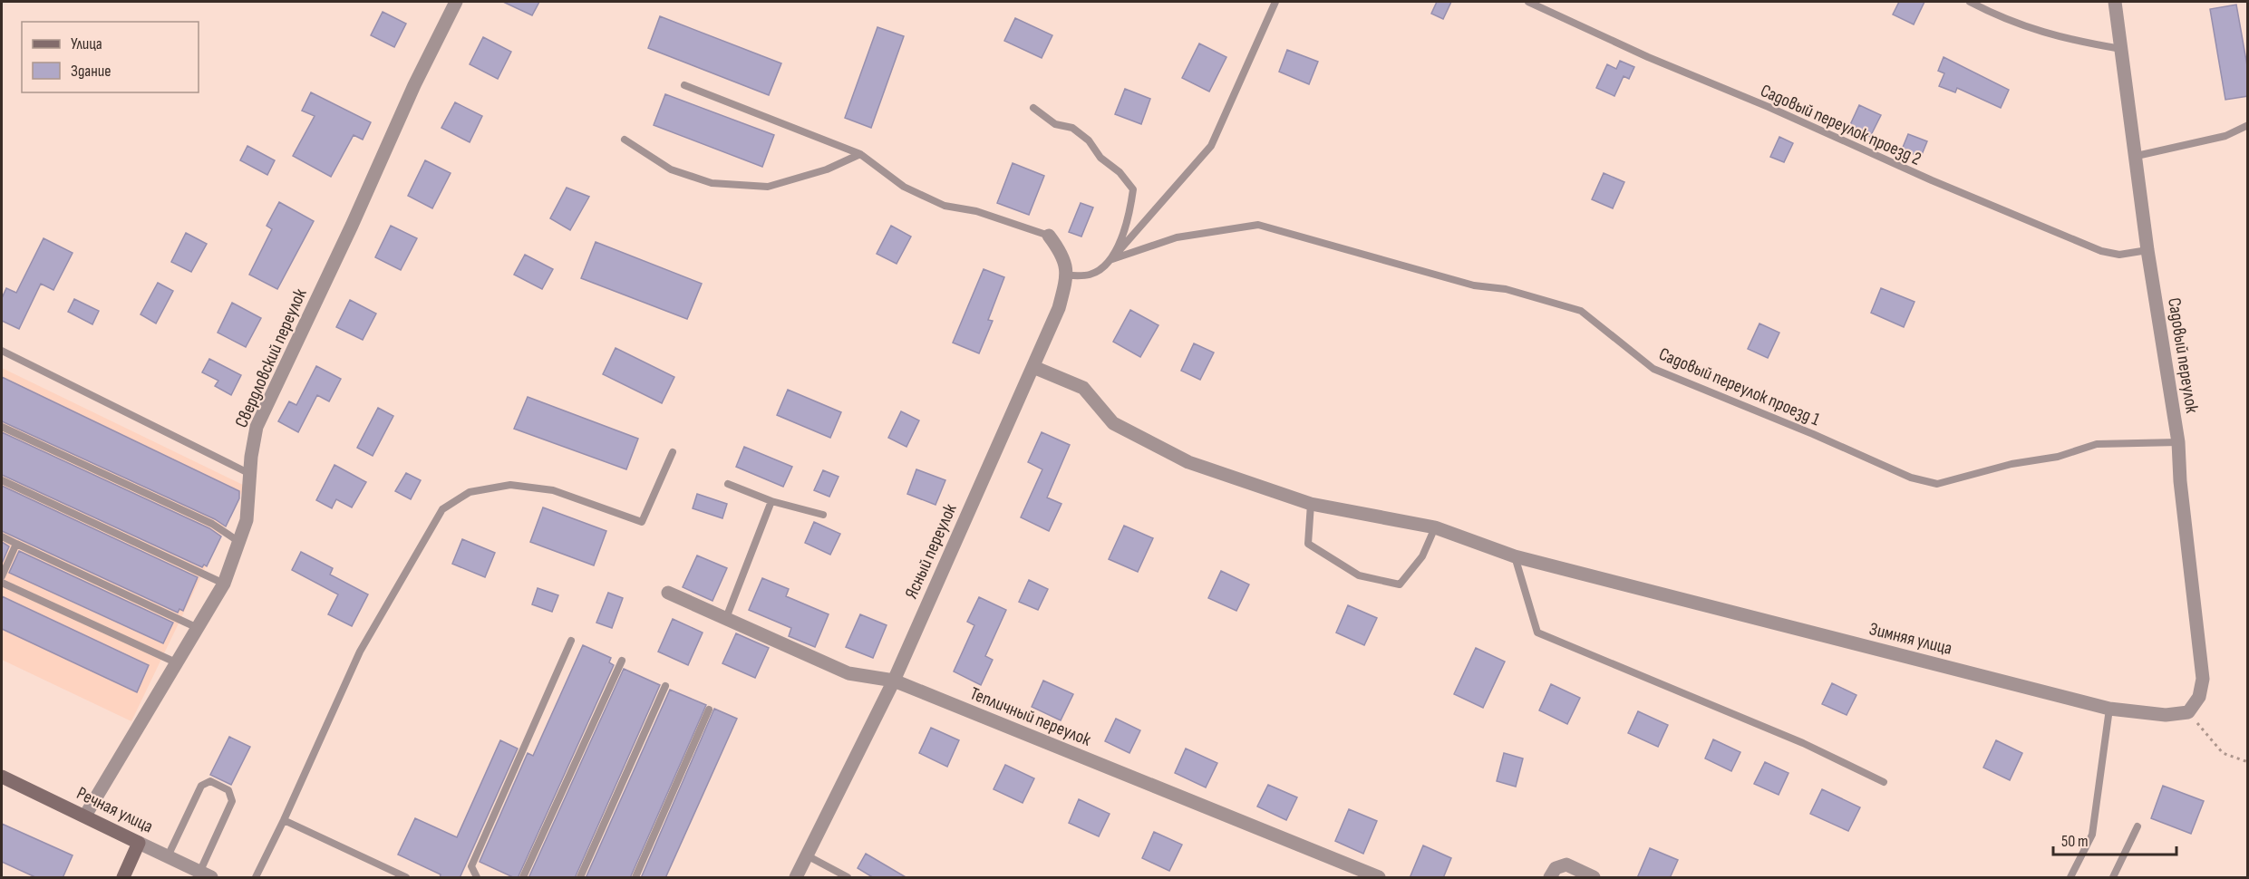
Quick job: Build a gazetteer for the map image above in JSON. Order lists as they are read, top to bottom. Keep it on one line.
{"streets":{"street":["Садовый переулок","Свердловский переулок","Ясный переулок","Зимняя улица","Тепличный переулок","Речная улица"],"lane":["Садовый переулок проезд 2","Садовый переулок проезд 1"]},"crossings":[["Садовый переулок проезд 2","Садовый переулок"],["Садовый переулок","Садовый переулок проезд 1"],["Садовый переулок","Зимняя улица"],["Свердловский переулок","Речная улица"],["Ясный переулок","Зимняя улица"],["Ясный переулок","Тепличный переулок"]],"legend":["Улица","Здание"],"scale_bar":"50 m"}
